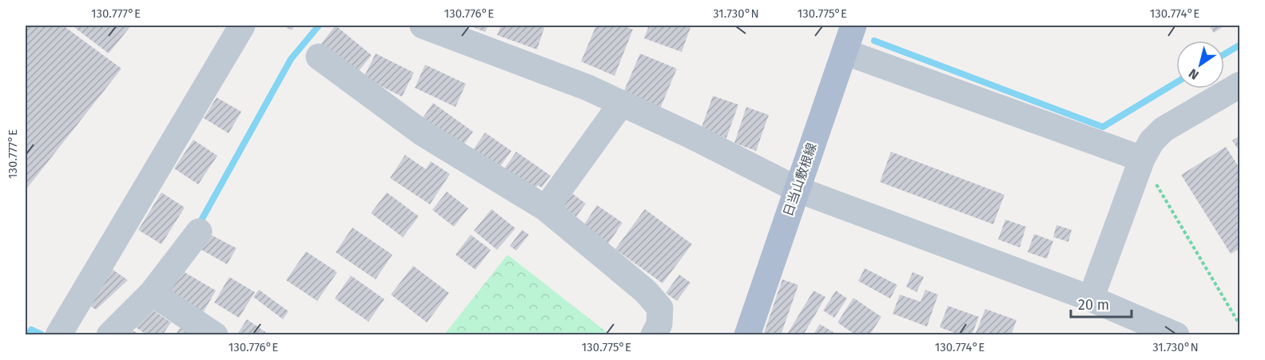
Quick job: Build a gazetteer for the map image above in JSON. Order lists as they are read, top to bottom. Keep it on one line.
{"streets":{"main road":["日当山敷根線"]},"scale_bar":"20 m","north":"bottom left","coordinates":["130.777°E","130.776°E","31.730°N","130.775°E","130.774°E"]}
